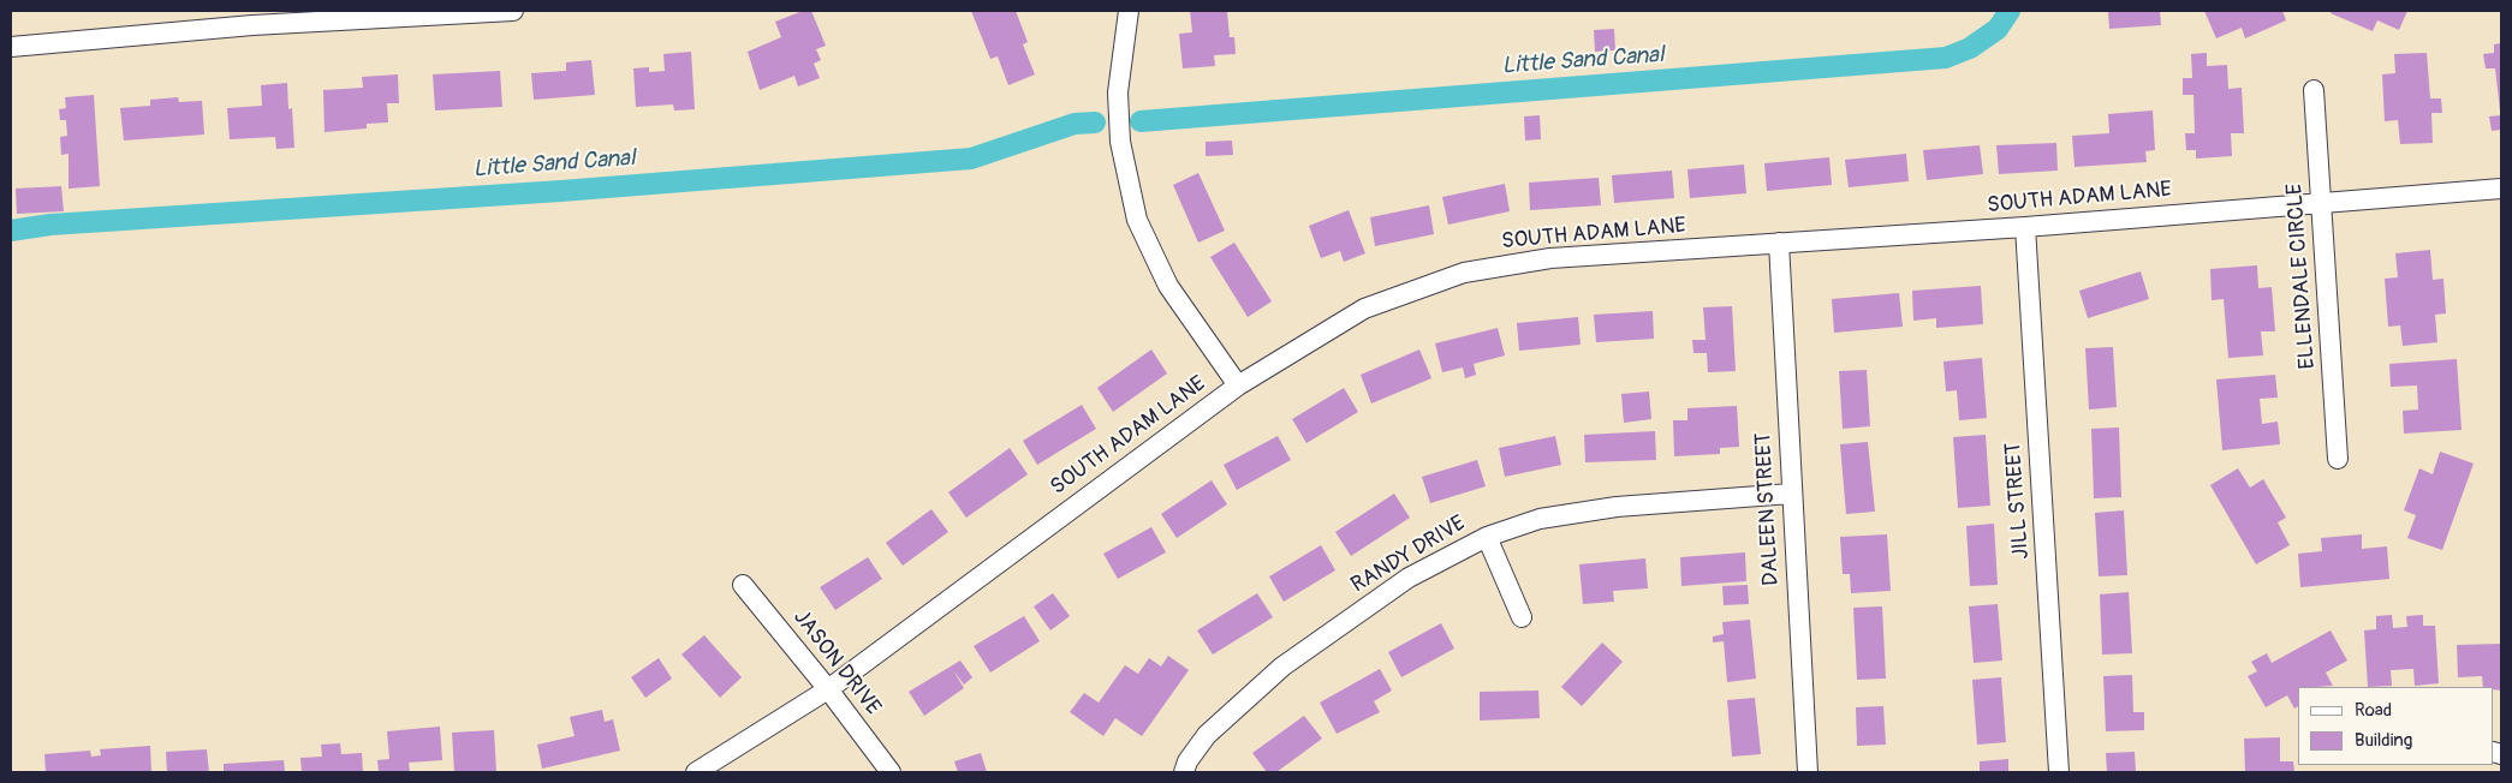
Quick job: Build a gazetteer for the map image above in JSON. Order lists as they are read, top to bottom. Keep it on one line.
{"streets":{"street":["SOUTH ADAM LANE","ELLENDALE CIRCLE","JILL STREET","DALEEN STREET","RANDY DRIVE","JASON DRIVE"]},"crossings":[["SOUTH ADAM LANE","ELLENDALE CIRCLE"],["SOUTH ADAM LANE","JILL STREET"],["SOUTH ADAM LANE","DALEEN STREET"],["SOUTH ADAM LANE","JASON DRIVE"],["DALEEN STREET","RANDY DRIVE"]],"water":["Little Sand Canal"],"legend":["Road","Building"]}
